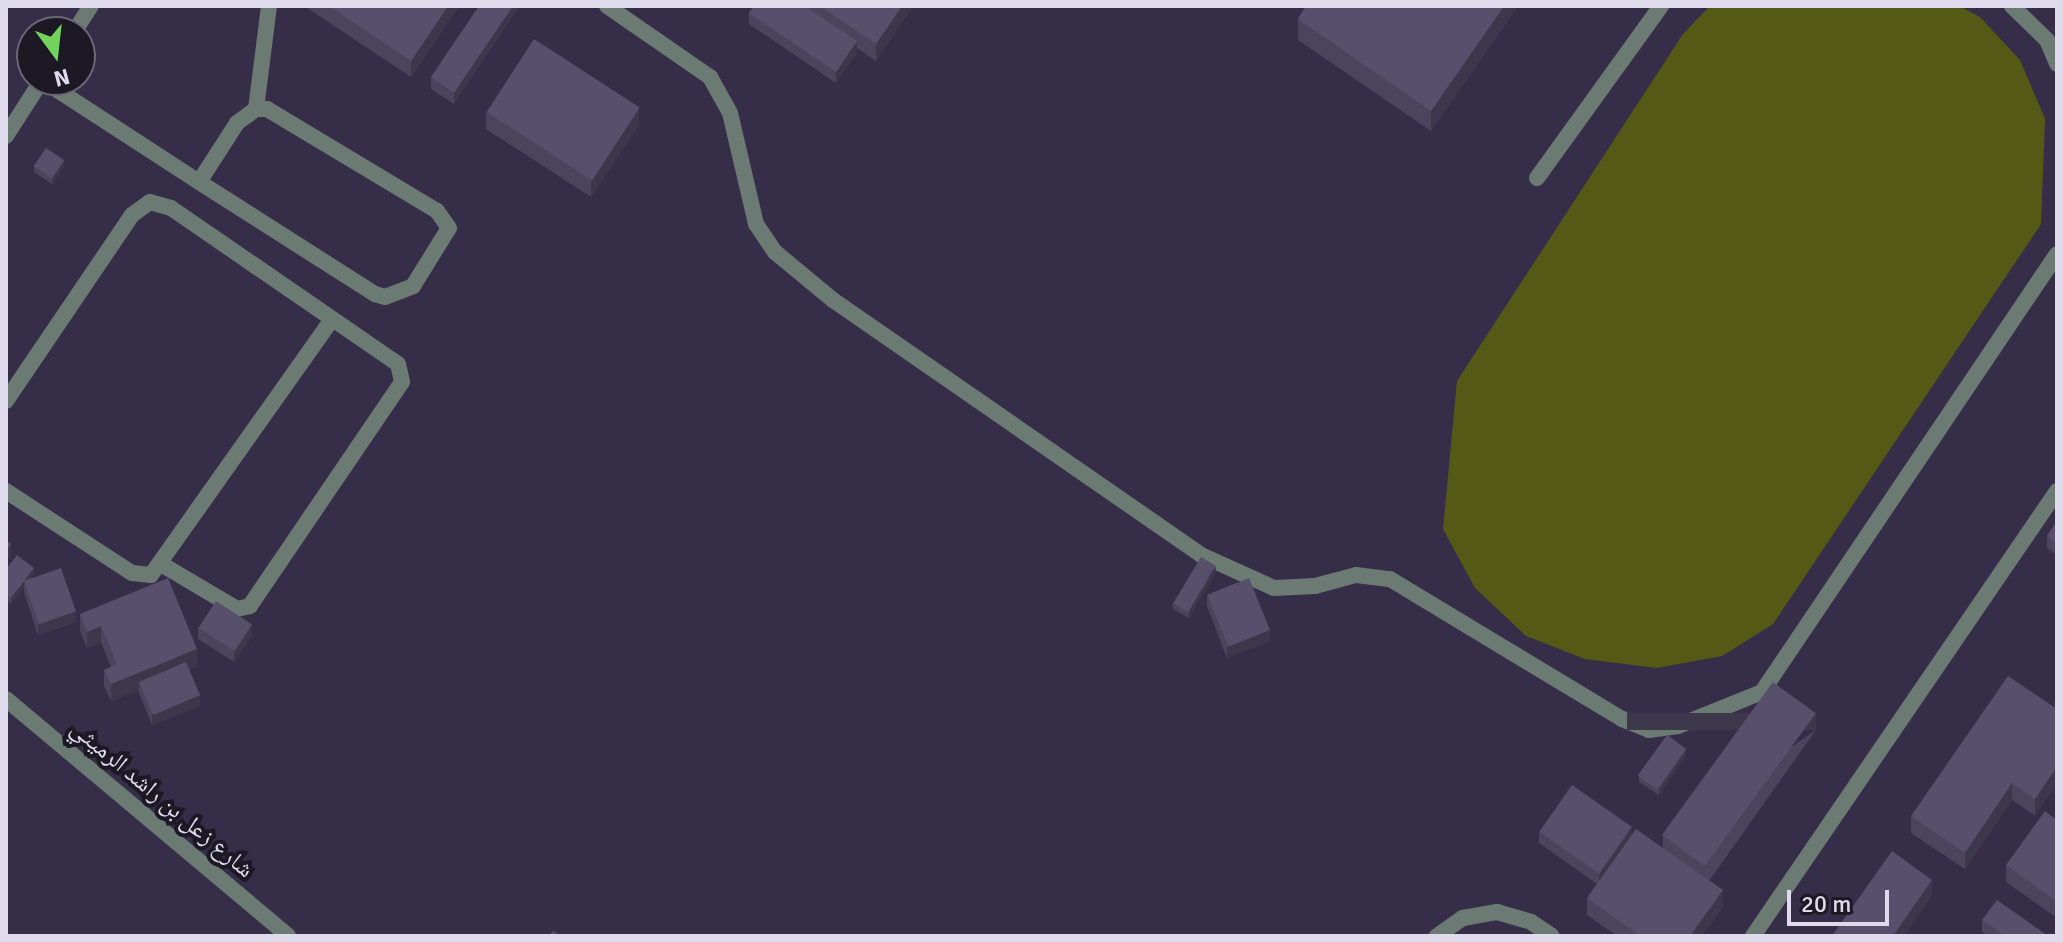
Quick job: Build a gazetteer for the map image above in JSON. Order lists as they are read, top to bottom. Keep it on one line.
{"streets":{"street":["شارع زعل بن راشد الرميثي"]},"scale_bar":"20 m","north":"bottom"}
